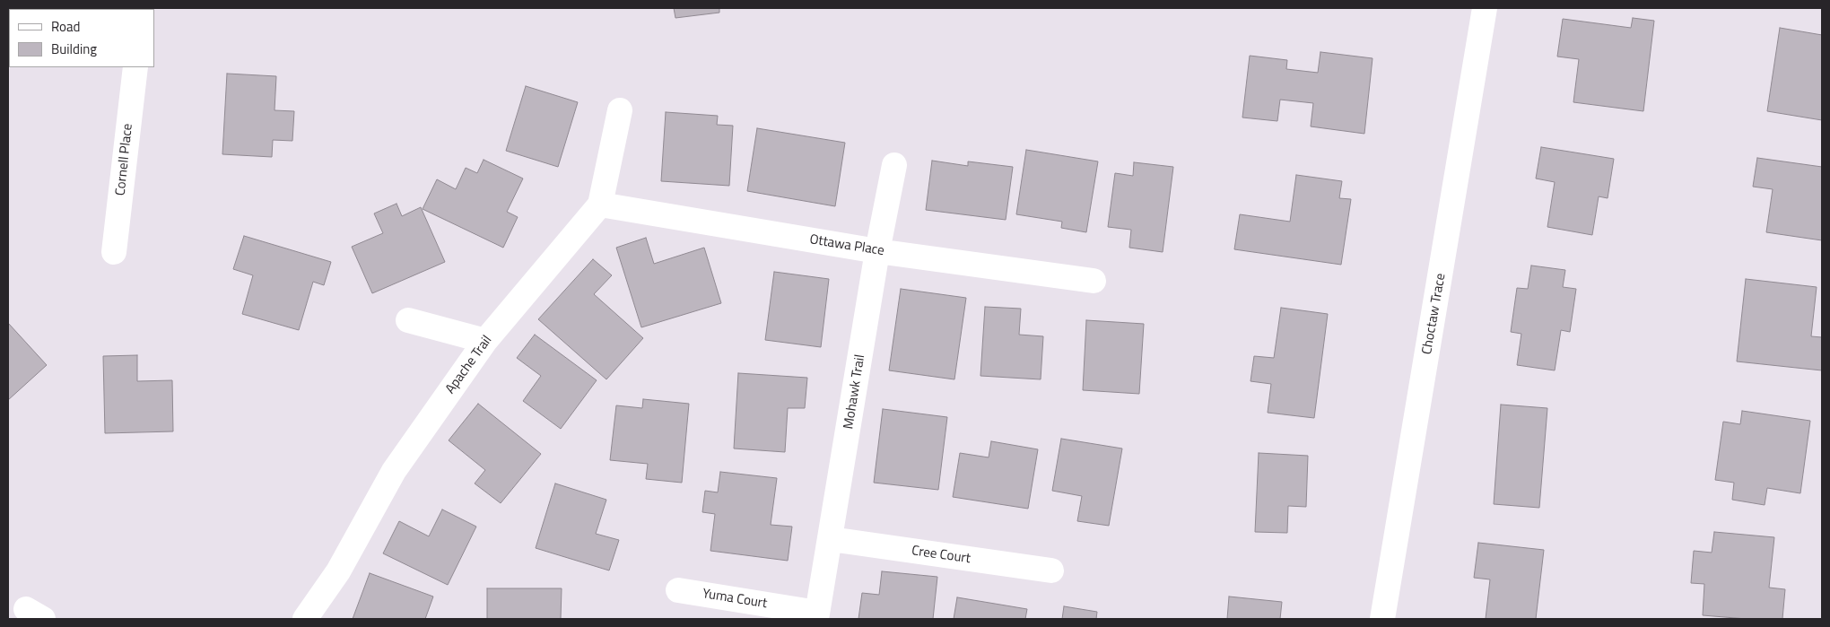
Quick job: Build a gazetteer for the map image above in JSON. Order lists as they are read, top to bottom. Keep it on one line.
{"streets":{"street":["Cornell Place","Ottawa Place","Choctaw Trace","Apache Trail","Mohawk Trail","Cree Court","Yuma Court"]},"crossings":[["Ottawa Place","Apache Trail"],["Ottawa Place","Mohawk Trail"],["Mohawk Trail","Cree Court"],["Mohawk Trail","Yuma Court"]],"legend":["Road","Building"]}
